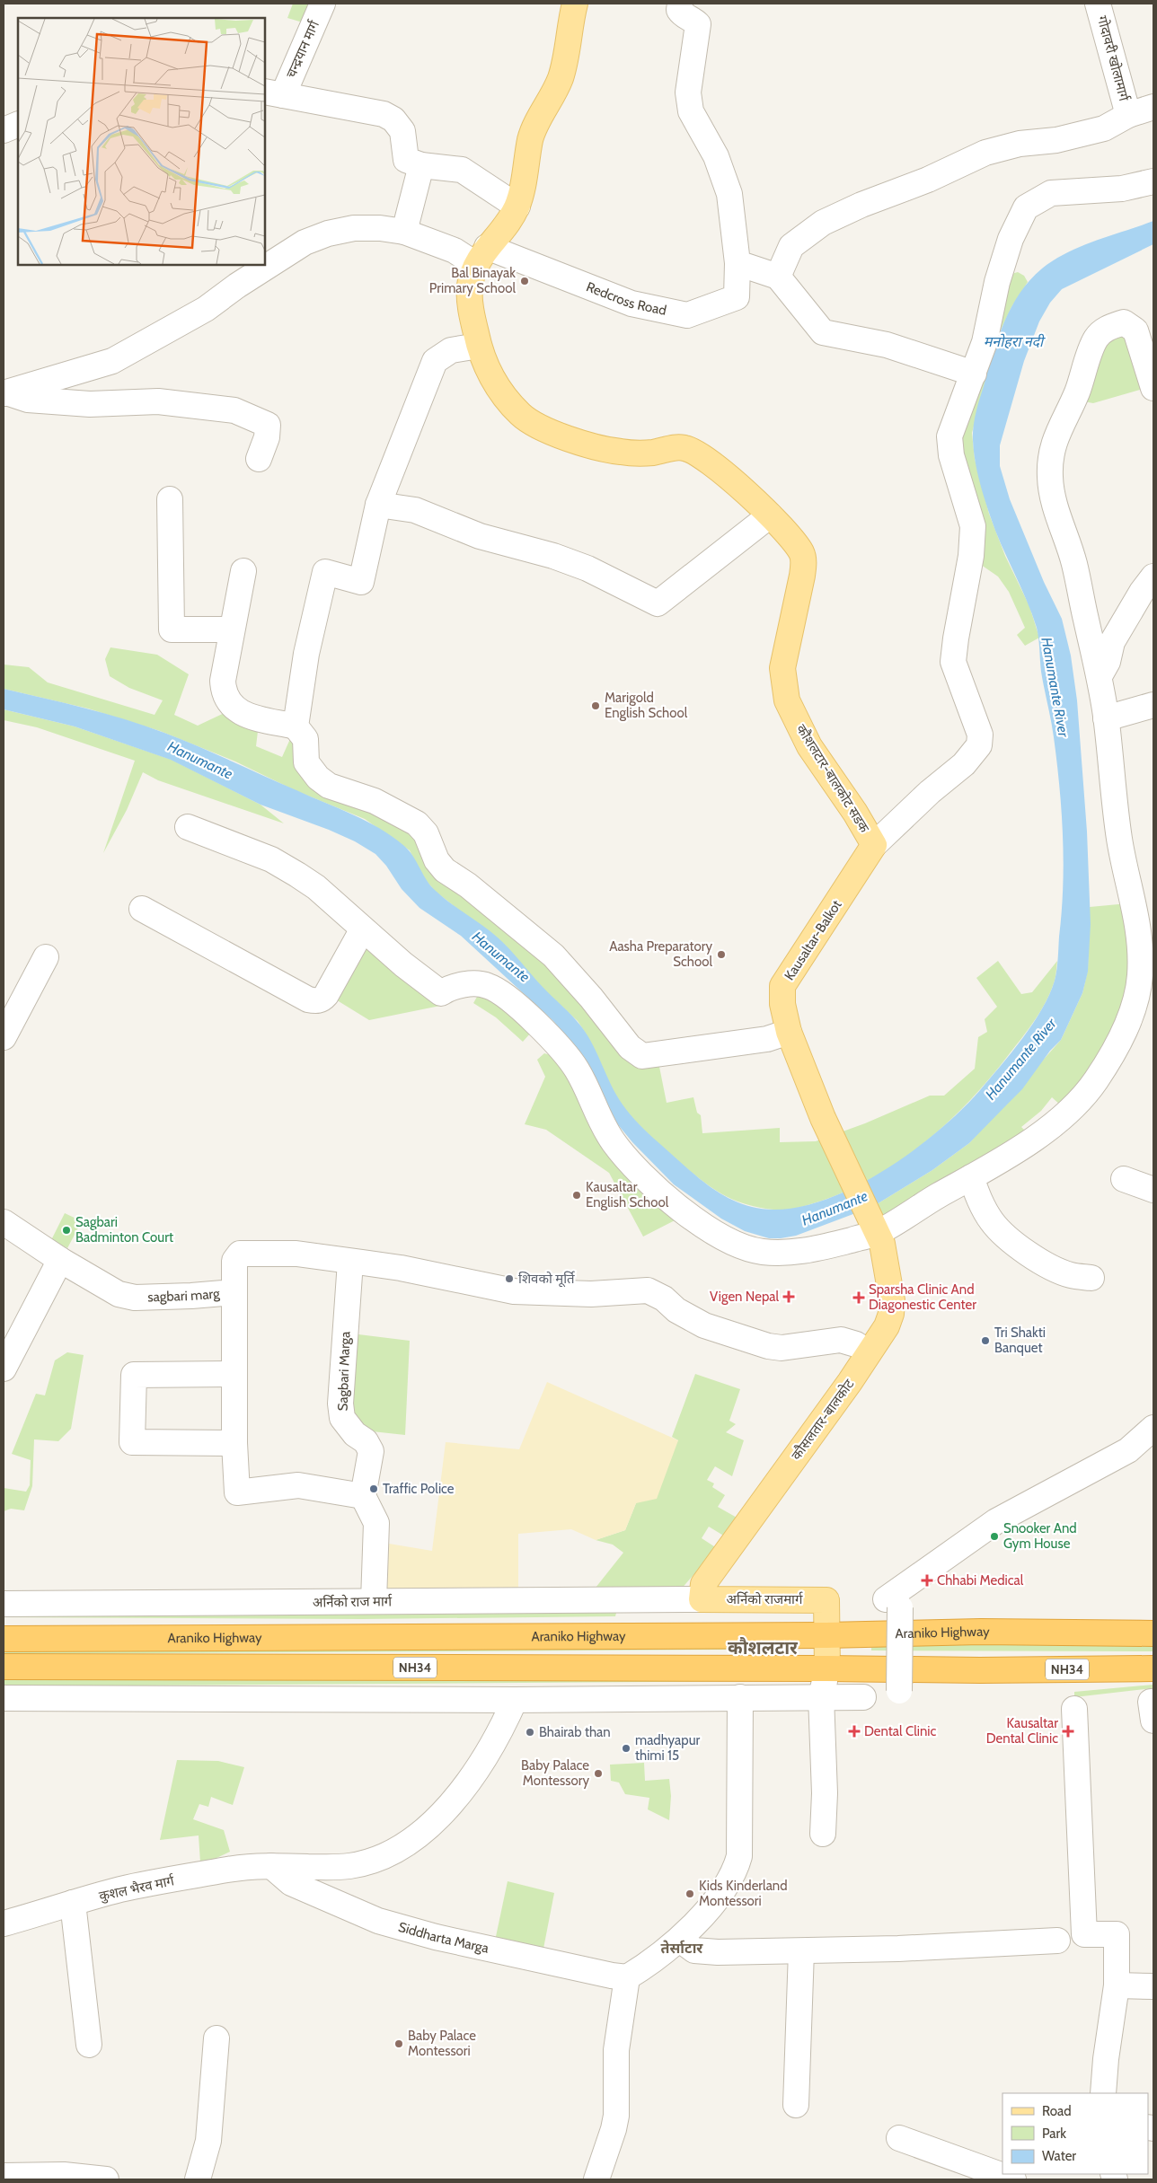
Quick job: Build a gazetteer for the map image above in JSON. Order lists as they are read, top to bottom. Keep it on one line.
{"streets":{"highway":["Araniko Highway","NH34"],"main road":["कौशलटार-बालकोट सडक","Kausaltar-Balkot","कौसलतार-बालकोट","अर्निको राजमार्ग"],"street":["चन्द्र‌यान मार्ग","गोदावरी खोलामार्ग","Redcross Road","sagbari marg","Sagbari Marga","अर्निको राज मार्ग","कुशल‌ भैरव मार्ग","Siddharta Marga"]},"crossings":[["Redcross Road","कौशलटार-बालकोट सडक"],["कौशलटार-बालकोट सडक","Kausaltar-Balkot"],["Kausaltar-Balkot","कौसलतार-बालकोट"],["sagbari marg","Sagbari Marga"],["कौसलतार-बालकोट","अर्निको राजमार्ग"],["कौसलतार-बालकोट","अर्निको राज मार्ग"],["अर्निको राजमार्ग","अर्निको राज मार्ग"],["अर्निको राजमार्ग","Araniko Highway"],["कुशल‌ भैरव मार्ग","Siddharta Marga"]],"districts":["कौशलटार","तेर्साटार"],"water":["मनोहरा नदी","Hanumante River","Hanumante"],"places":{"other":["Bal Binayak Primary School","Marigold English School","Aasha Preparatory School","Kausaltar English School","Sagbari Badminton Court","शिवको मूर्ति","Tri Shakti Banquet","Traffic Police","Snooker And Gym House","Bhairab than","madhyapur thimi 15","Baby Palace Montessory","Kids Kinderland Montessori","Baby Palace Montessori"],"health":["Vigen Nepal","Sparsha Clinic And Diagonestic Center","Chhabi Medical","Dental Clinic","Kausaltar Dental Clinic"]},"legend":["Road","Park","Water"]}
